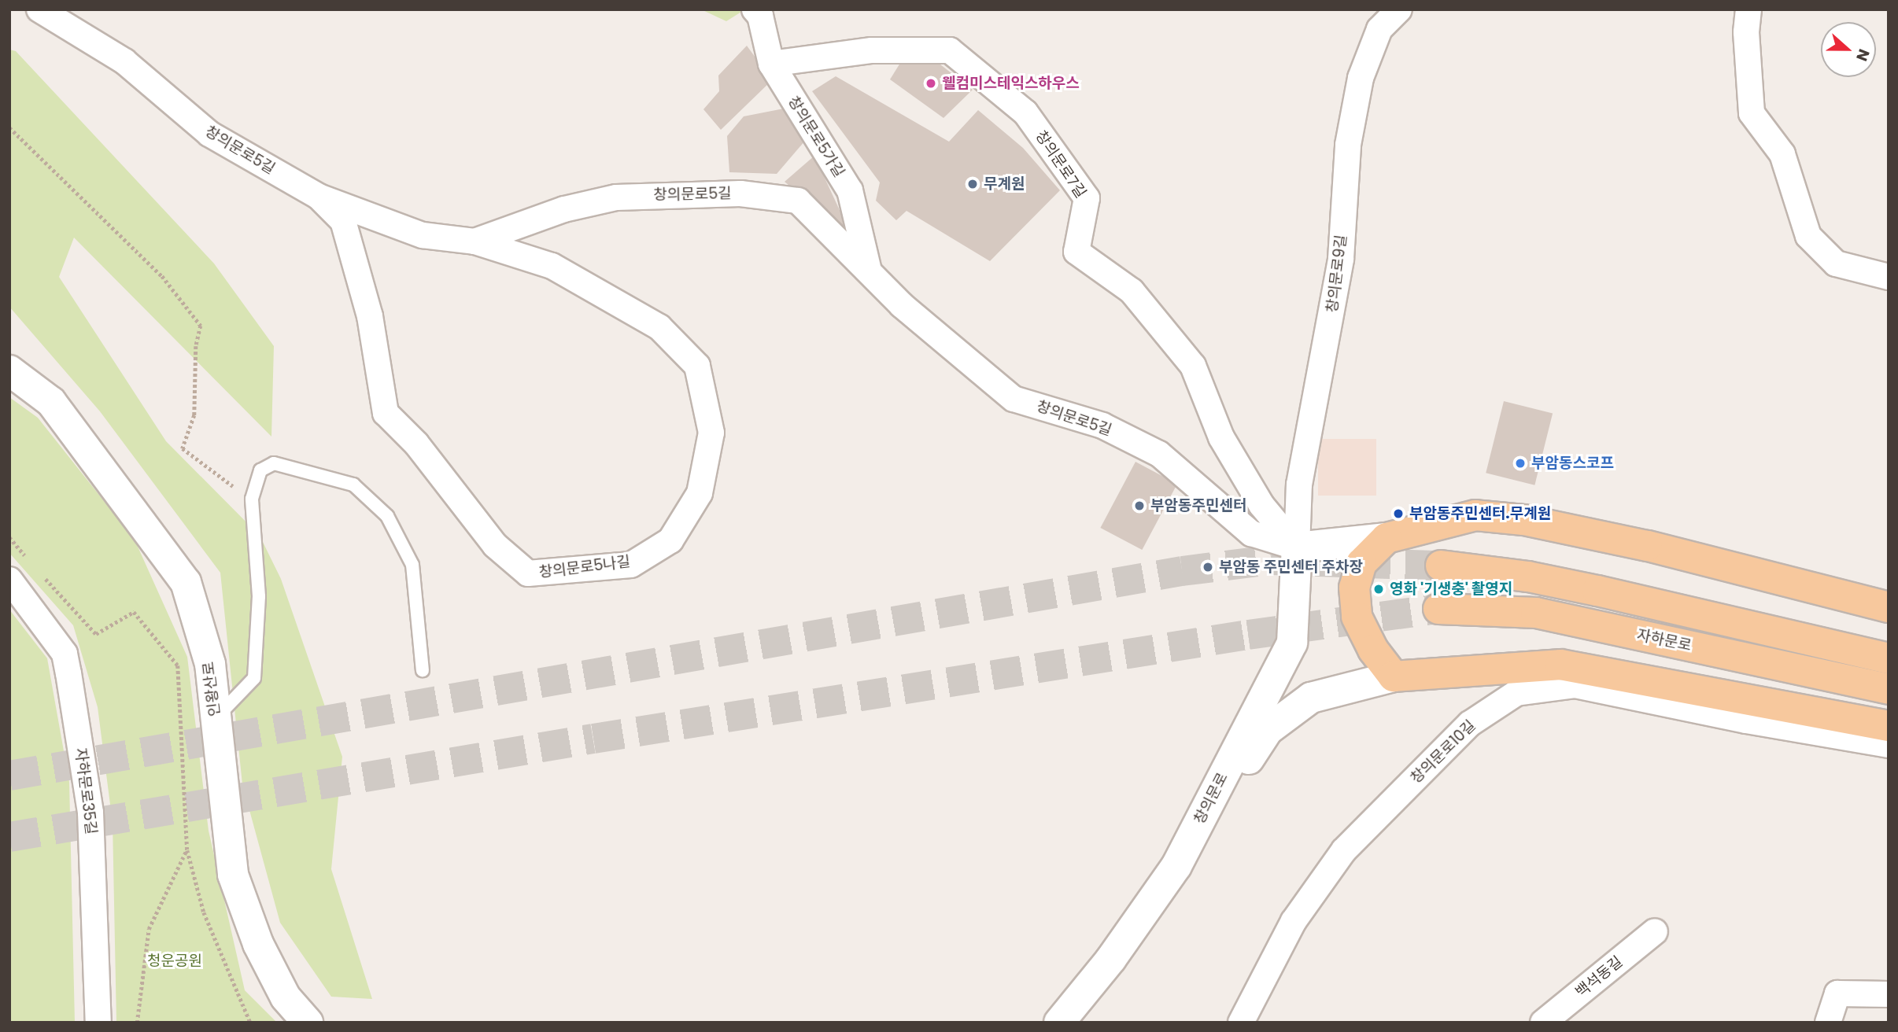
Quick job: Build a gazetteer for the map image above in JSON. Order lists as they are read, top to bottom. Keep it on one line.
{"streets":{"main road":["자하문로"],"street":["창의문로5가길","창의문로5길","창의문로7길","창의문로9길","창의문로5나길","인왕산로","창의문로10길","자하문로35길","창의문로","백석동길"]},"crossings":[["창의문로5가길","창의문로5길"],["창의문로5가길","창의문로7길"],["창의문로5길","창의문로7길"],["창의문로5길","창의문로9길"],["창의문로5길","창의문로5나길"],["창의문로5길","창의문로"],["창의문로7길","창의문로9길"],["창의문로7길","창의문로"],["창의문로9길","창의문로"]],"parks":["청운공원"],"places":["웰컴미스테익스하우스","무계원","부암동스코프","부암동주민센터","부암동주민센터.무계원","부암동 주민센터 주차장","영화 '기생충' 촬영지"],"north":"right"}
